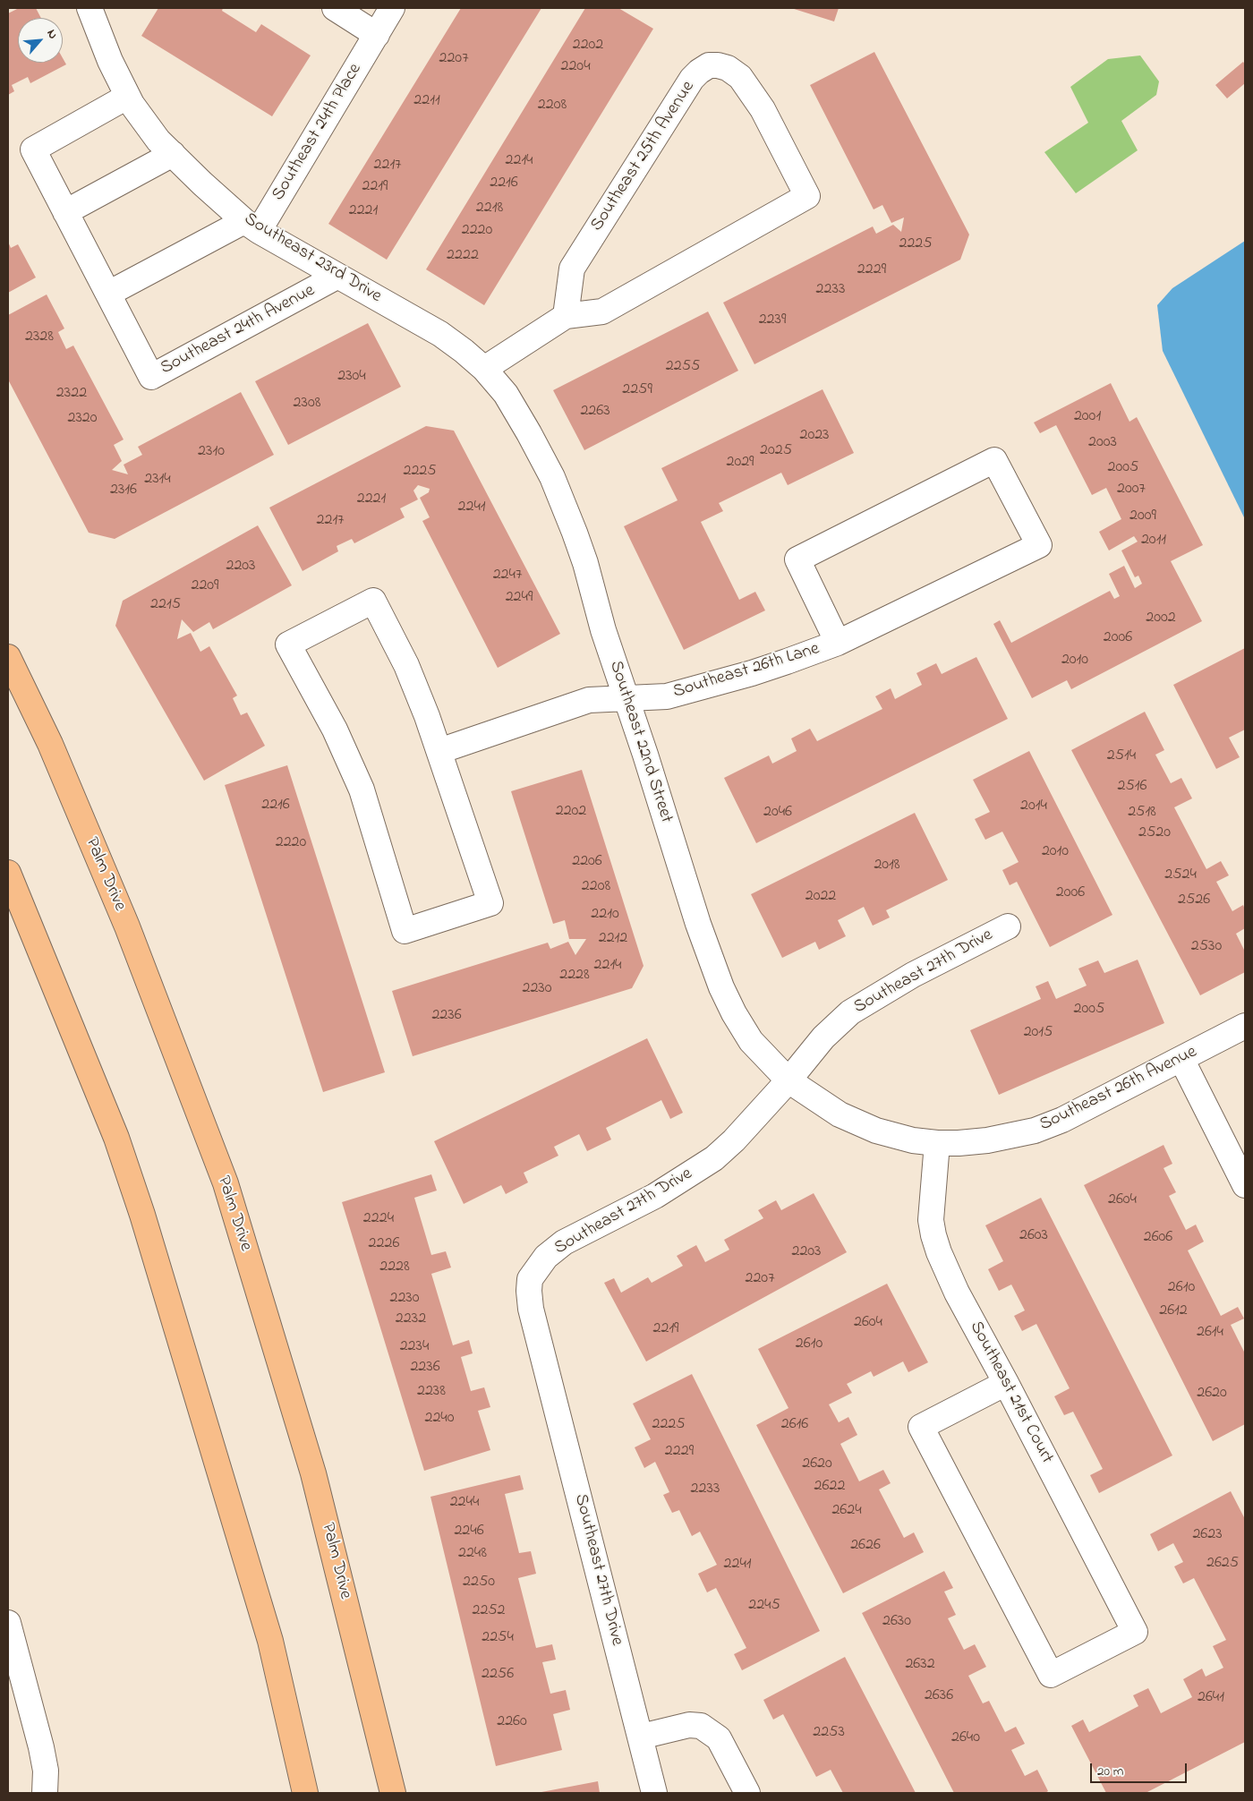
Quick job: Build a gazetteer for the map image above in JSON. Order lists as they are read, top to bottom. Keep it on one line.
{"streets":{"main road":["Palm Drive"],"street":["Southeast 24th Place","Southeast 25th Avenue","Southeast 23rd Drive","Southeast 24th Avenue","Southeast 26th Lane","Southeast 22nd Street","Southeast 27th Drive","Southeast 26th Avenue","Southeast 21st Court"]},"crossings":[["Southeast 24th Place","Southeast 23rd Drive"],["Southeast 25th Avenue","Southeast 23rd Drive"],["Southeast 23rd Drive","Southeast 24th Avenue"],["Southeast 23rd Drive","Southeast 22nd Street"],["Southeast 26th Lane","Southeast 22nd Street"],["Southeast 22nd Street","Southeast 27th Drive"],["Southeast 22nd Street","Southeast 26th Avenue"],["Southeast 27th Drive","Southeast 26th Avenue"],["Southeast 26th Avenue","Southeast 21st Court"]],"house_numbers":["2202","2207","2204","2211","2208","2214","2217","2216","2219","2218","2221","2220","2225","2222","2229","2233","2239","2328","2255","2304","2259","2322","2308","2263","2001","2320","2023","2003","2025","2310","2029","2005","2225","2314","2007","2316","2221","2241","2009","2217","2011","2203","2247","2209","2249","2215","2002","2006","2010","2514","2516","2216","2014","2202","2046","2518","2520","2220","2010","2206","2018","2524","2208","2006","2022","2526","2210","2212","2530","2214","2228","2230","2005","2236","2015","2604","2224","2603","2606","2226","2203","2228","2207","2610","2230","2612","2232","2604","2219","2614","2610","2234","2236","2238","2620","2240","2225","2616","2229","2620","2622","2233","2244","2624","2246","2623","2626","2248","2625","2241","2250","2245","2252","2630","2254","2632","2256","2636","2641","2260","2253","2640"],"scale_bar":"20 m","north":"top right"}
